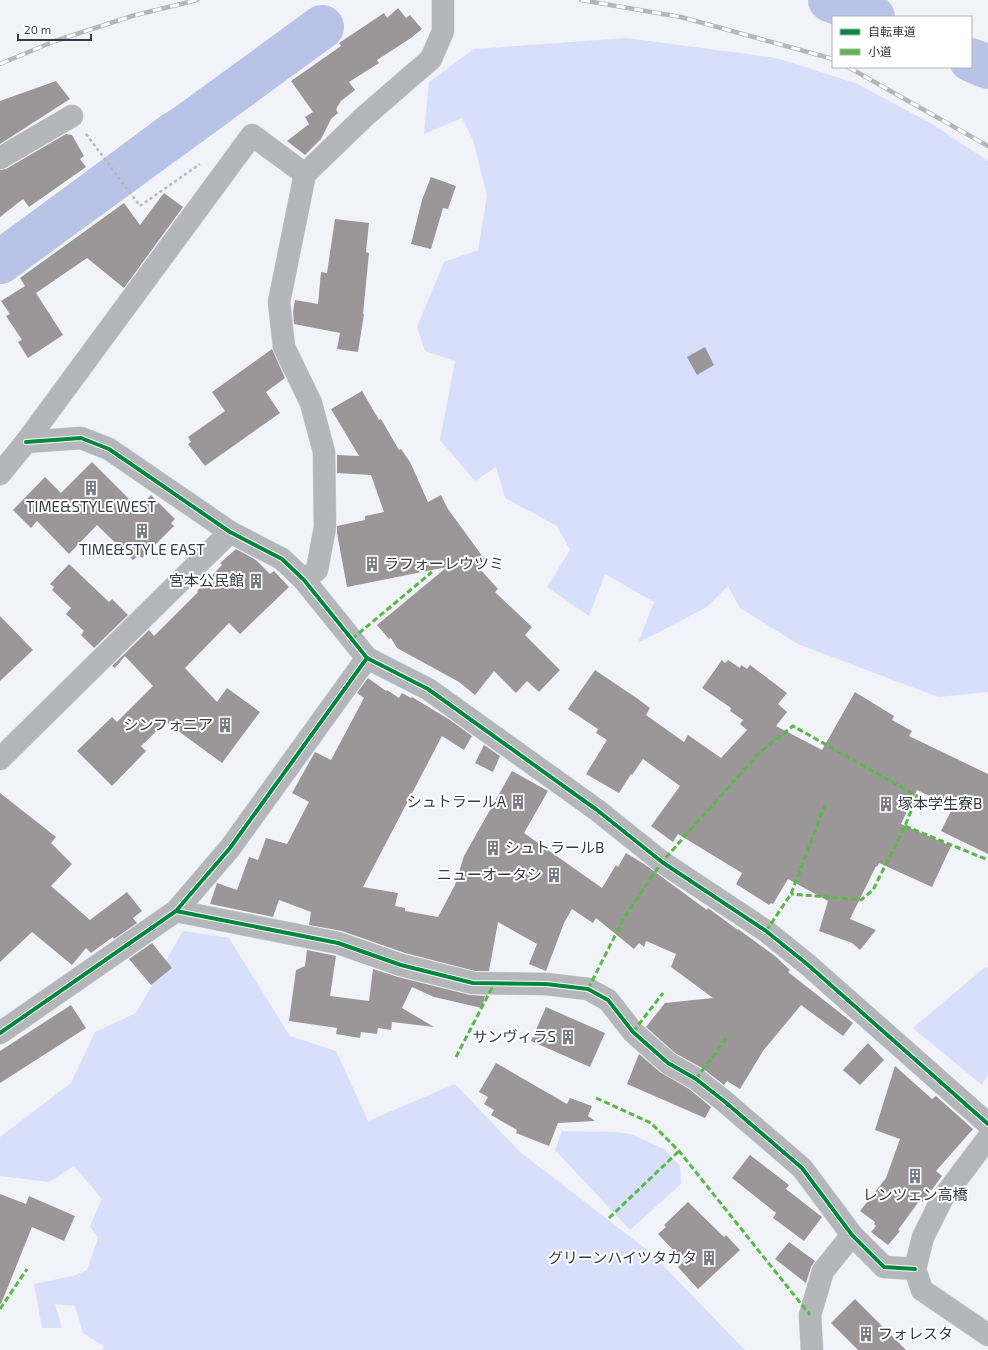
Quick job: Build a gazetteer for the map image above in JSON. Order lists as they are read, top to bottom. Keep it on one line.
{"places":{"building":["TIME&STYLE WEST","TIME&STYLE EAST","ラフォーレウツミ","宮本公民館","シンフォニア","シュトラールA","塚本学生寮B","シュトラールB","ニューオータシ","サンヴィラS","レンツェン高橋","グリーンハイツタカタ","フォレスタ"]},"legend":["自転車道","小道"],"scale_bar":"20 m"}
